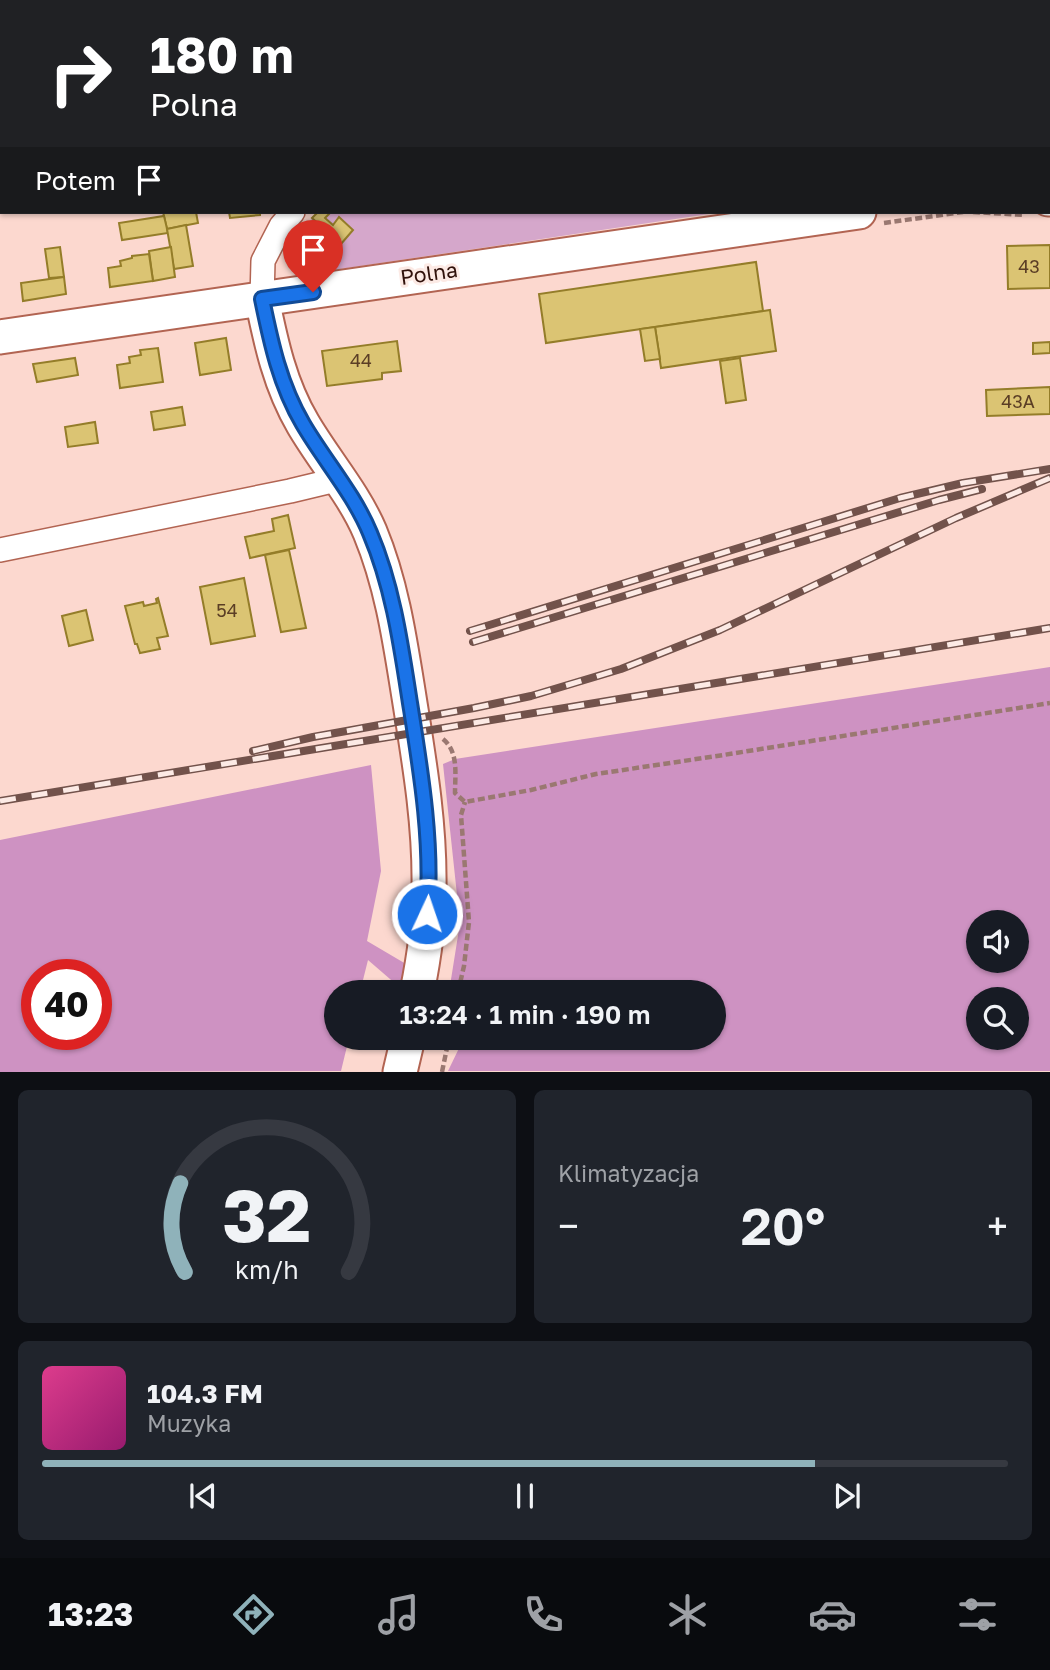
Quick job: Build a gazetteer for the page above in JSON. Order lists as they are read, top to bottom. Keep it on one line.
{"streets":{"street":["Polna"]},"house_numbers":["43","44","43A","54"],"page":{"turn":["180 m","Polna"],"then":"Potem","limit":"40","trip":"13:24 · 1 min · 190 m","tile":"Klimatyzacja","heat":["−","20°","+"],"song":["104.3 FM","Muzyka"],"tabs":"13:23","gauge":["32","km/h"]}}
